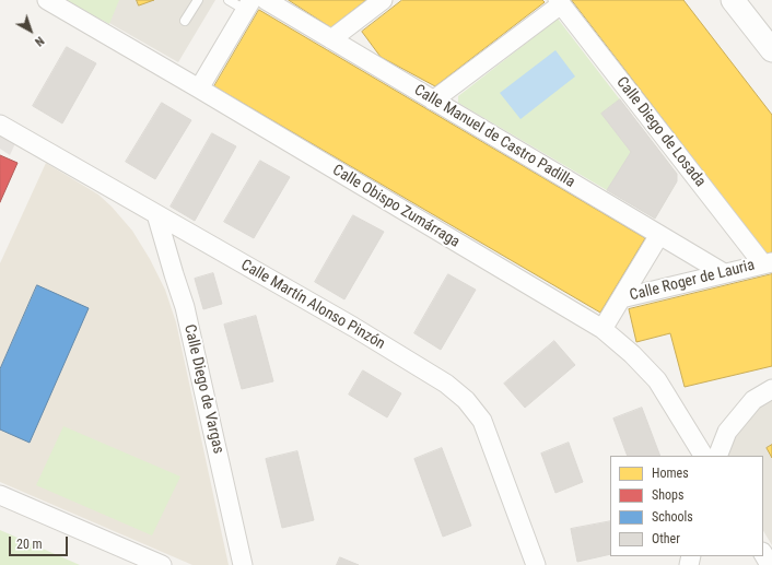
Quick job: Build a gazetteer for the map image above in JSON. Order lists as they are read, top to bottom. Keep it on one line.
{"streets":{"street":["Calle Diego de Losada","Calle Manuel de Castro Padilla","Calle Obispo Zumárraga","Calle Roger de Lauria","Calle Martín Alonso Pinzón","Calle Diego de Vargas"]},"crossings":[["Calle Diego de Losada","Calle Roger de Lauria"],["Calle Manuel de Castro Padilla","Calle Roger de Lauria"],["Calle Obispo Zumárraga","Calle Roger de Lauria"],["Calle Martín Alonso Pinzón","Calle Diego de Vargas"]],"legend":["Homes","Shops","Schools","Other"],"scale_bar":"20 m","north":"bottom right"}
